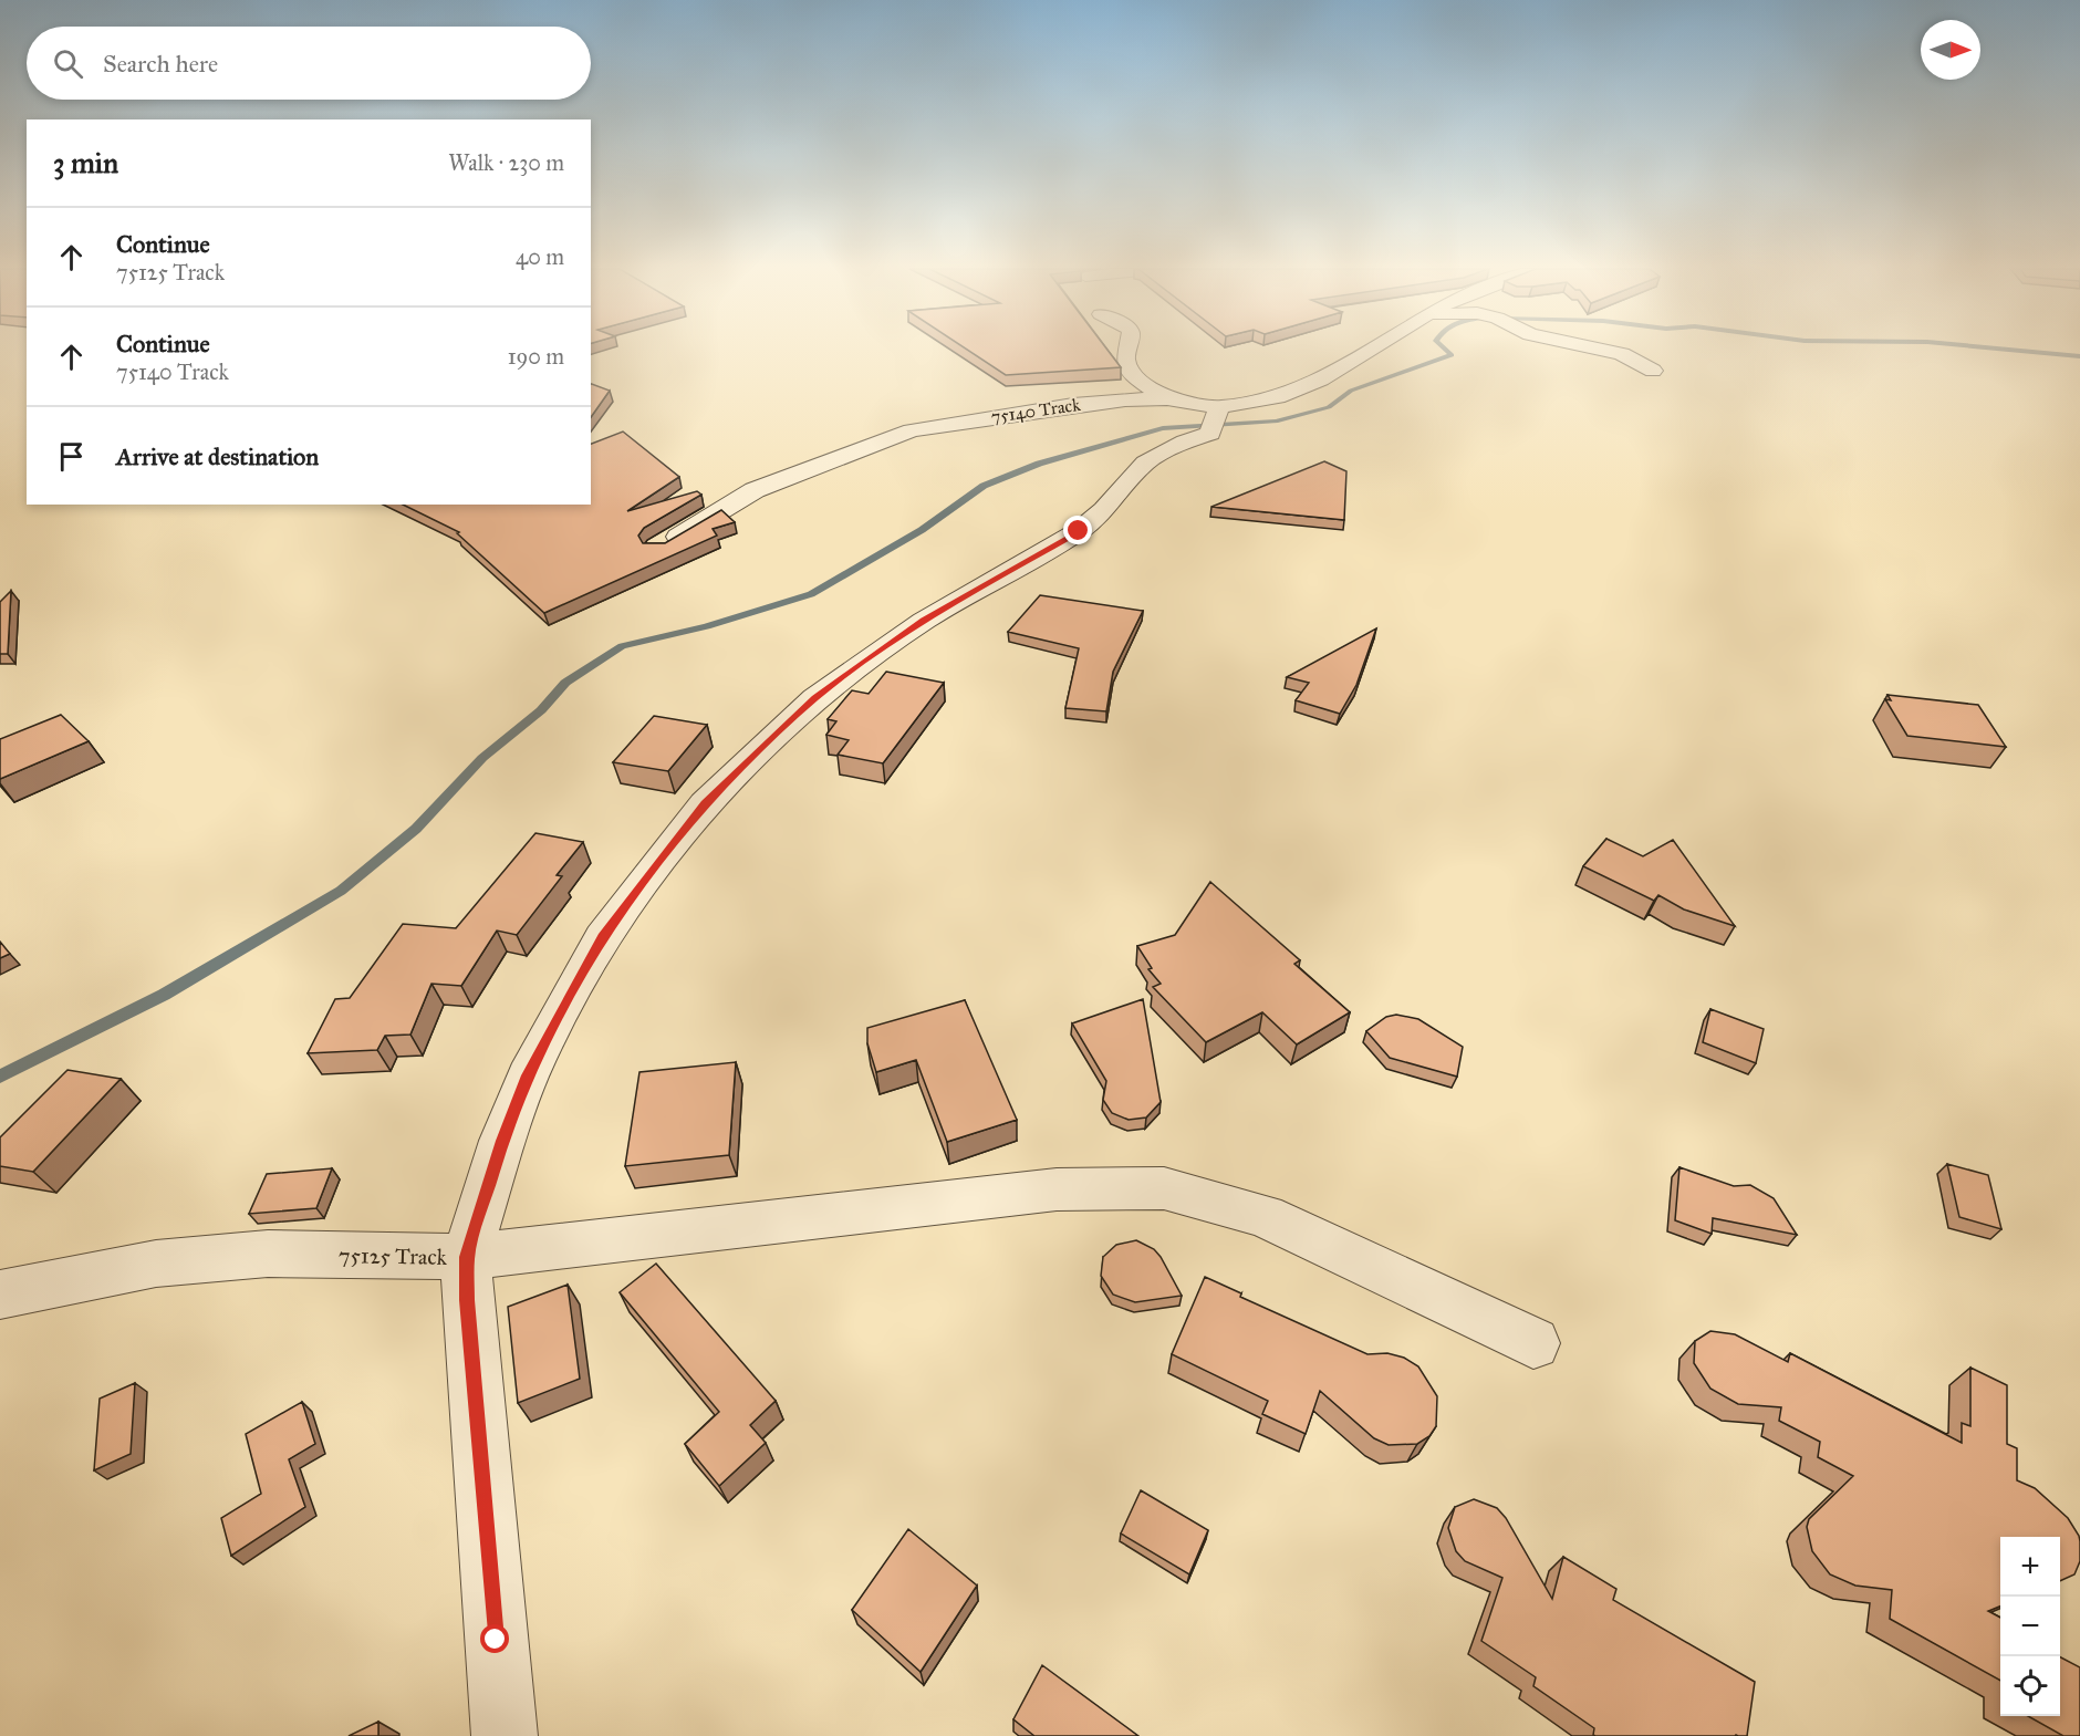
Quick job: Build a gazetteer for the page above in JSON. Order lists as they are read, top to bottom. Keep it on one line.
{"streets":{"street":["75140 Track","75125 Track"]},"north":"right","page":{"search":"Search here","heading":["3 min","Walk · 230 m"],"list":[["Continue","75125 Track","40 m"],["Continue","75140 Track","190 m"],"Arrive at destination"],"map_buttons":["+","−"]}}
